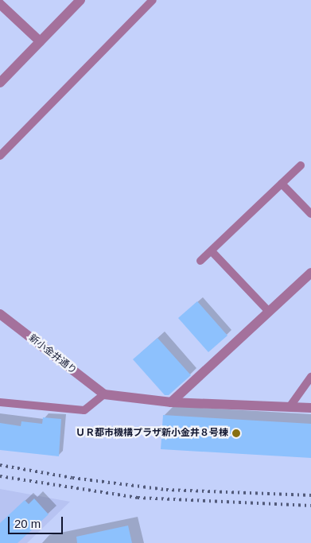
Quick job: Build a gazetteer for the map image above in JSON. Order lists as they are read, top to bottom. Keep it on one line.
{"streets":{"street":["新小金井通り"]},"places":["ＵＲ都市機構プラザ新小金井８号棟"],"scale_bar":"20 m"}
